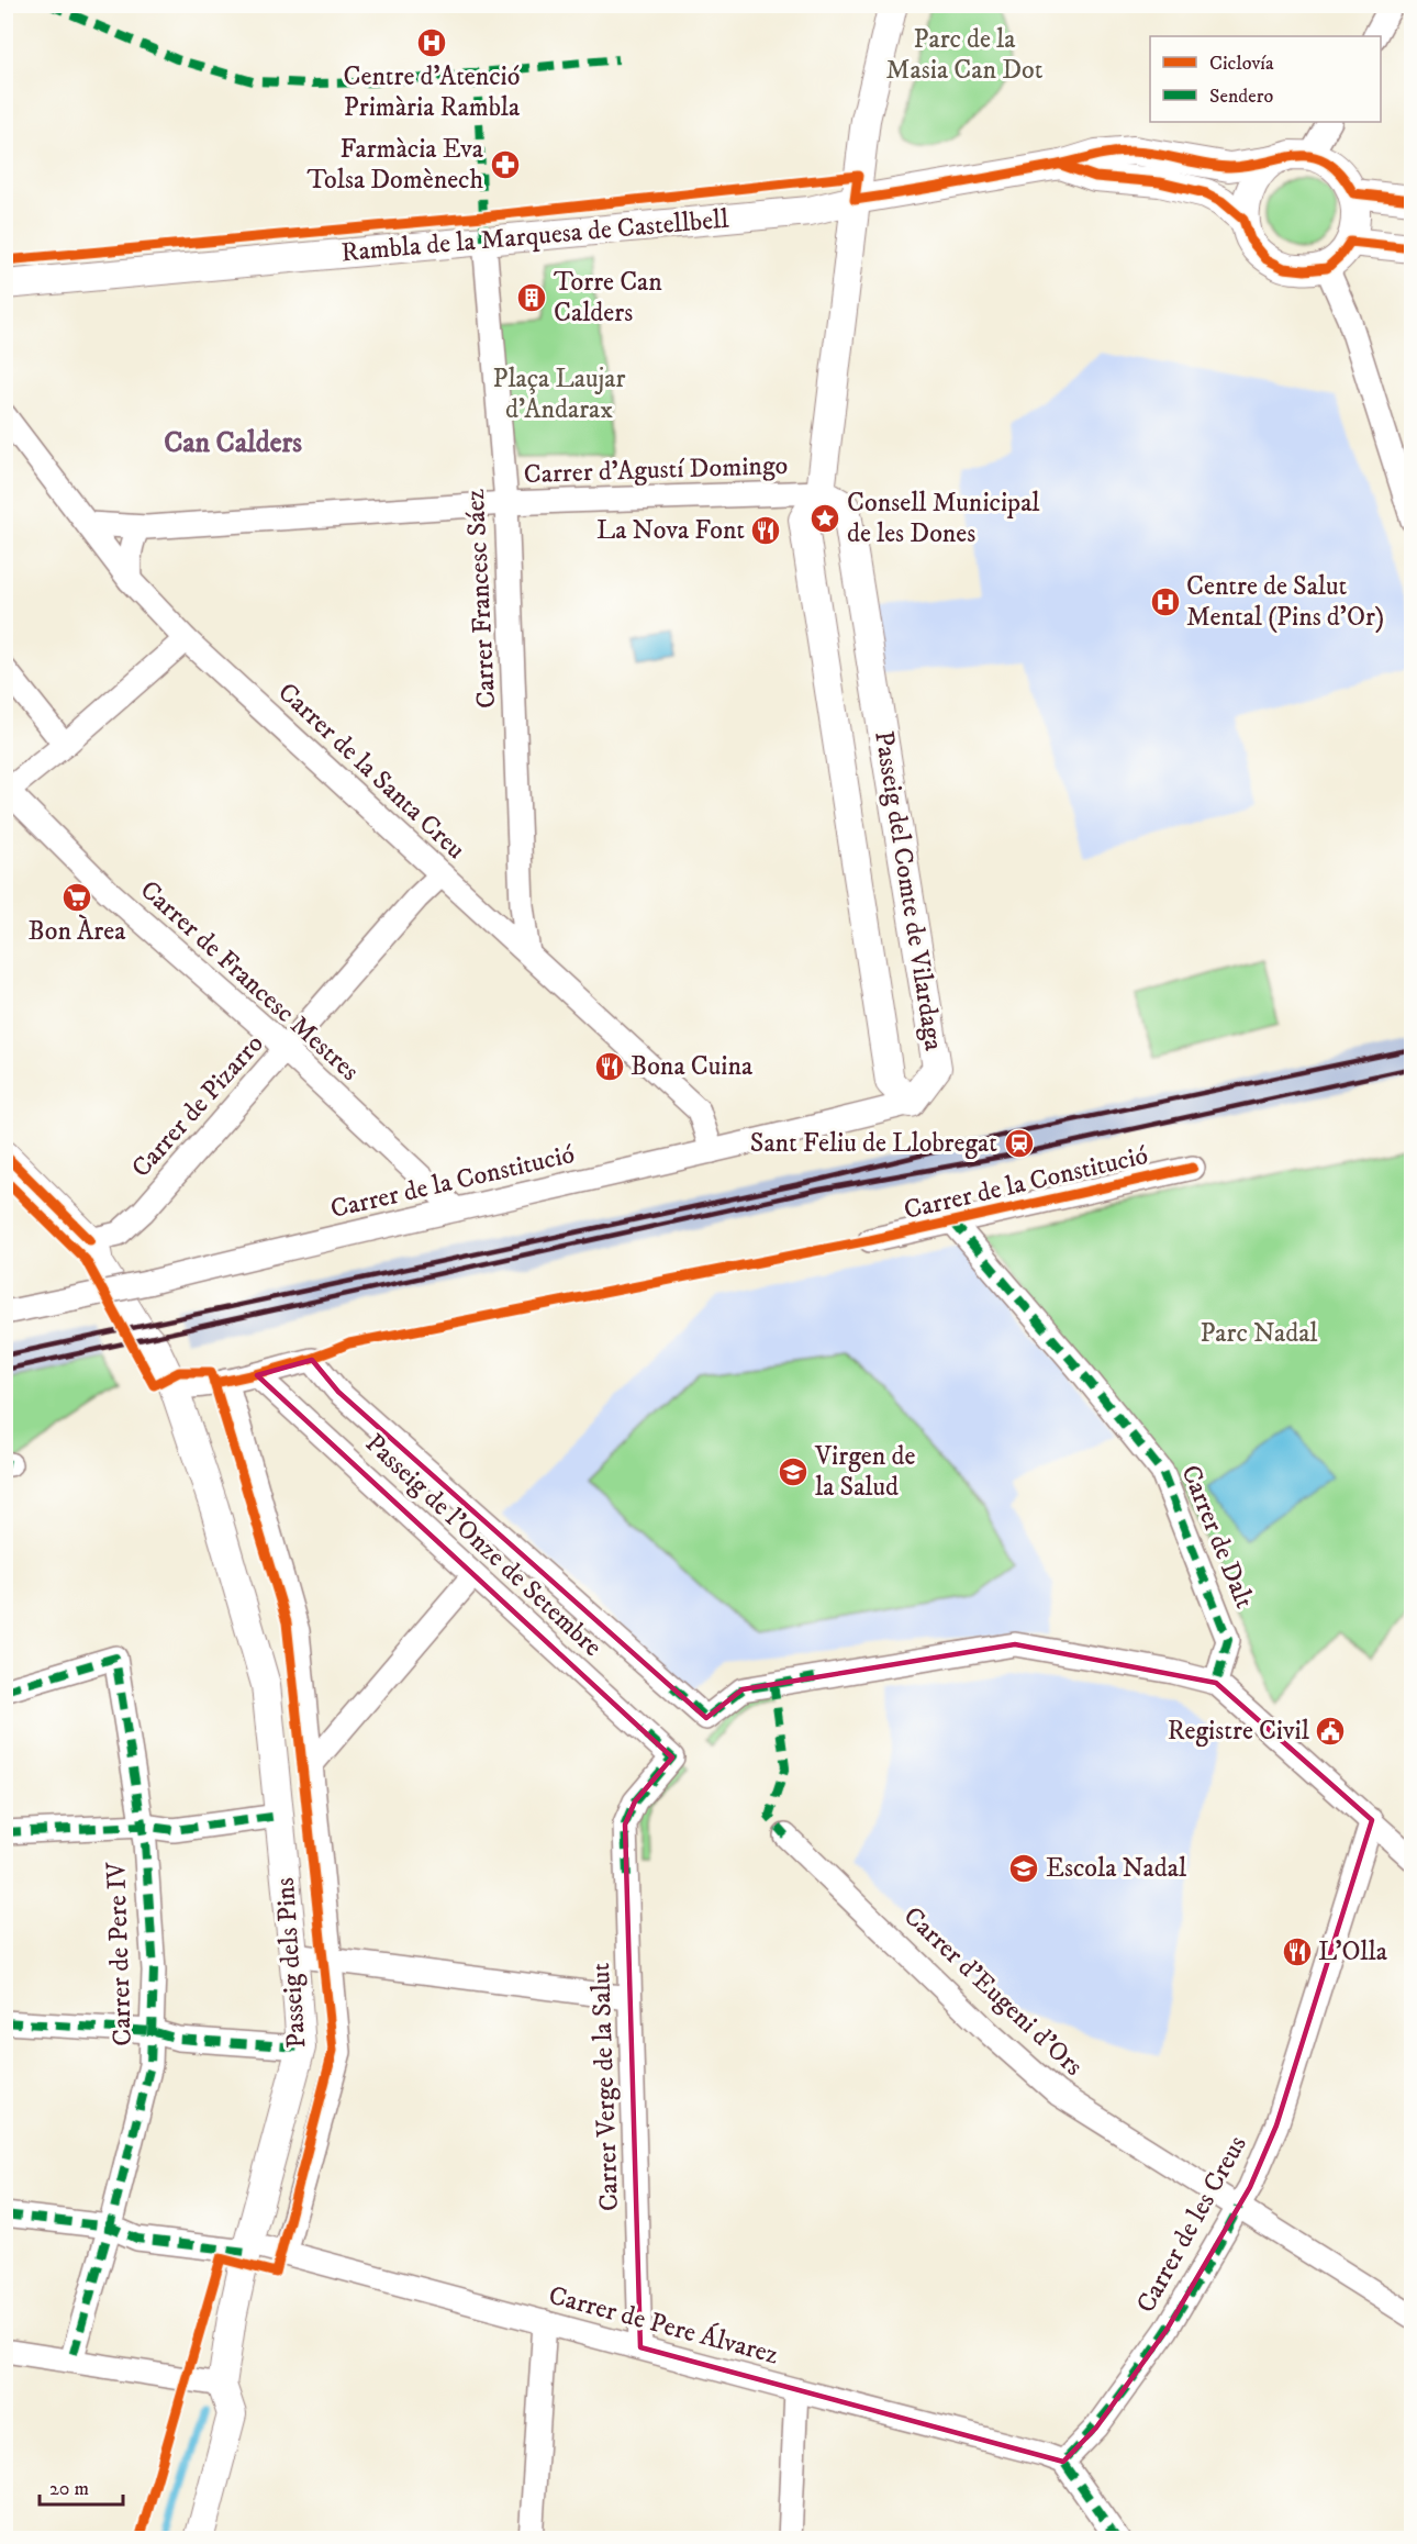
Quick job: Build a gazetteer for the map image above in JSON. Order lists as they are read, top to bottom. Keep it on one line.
{"streets":{"street":["Rambla de la Marquesa de Castellbell","Carrer d'Agustí Domingo","Carrer Francesc Sáez","Carrer de la Santa Creu","Passeig del Comte de Vilardaga","Carrer de Francesc Mestres","Carrer de Pizarro","Carrer de la Constitució","Carrer de Dalt","Passeig de l'Onze de Setembre","Carrer de Pere IV","Passeig dels Pins","Carrer d'Eugeni d'Ors","Carrer Verge de la Salut","Carrer de les Creus","Carrer de Pere Álvarez"]},"crossings":[["Rambla de la Marquesa de Castellbell","Carrer Francesc Sáez"],["Rambla de la Marquesa de Castellbell","Passeig del Comte de Vilardaga"],["Carrer d'Agustí Domingo","Carrer Francesc Sáez"],["Carrer d'Agustí Domingo","Carrer de la Santa Creu"],["Carrer d'Agustí Domingo","Passeig del Comte de Vilardaga"],["Carrer Francesc Sáez","Carrer de la Santa Creu"],["Carrer de la Santa Creu","Carrer de Pizarro"],["Carrer de la Santa Creu","Carrer de la Constitució"],["Passeig del Comte de Vilardaga","Carrer de la Constitució"],["Carrer de Francesc Mestres","Carrer de Pizarro"],["Carrer de Francesc Mestres","Carrer de la Constitució"],["Carrer de Pizarro","Passeig dels Pins"],["Carrer de la Constitució","Carrer de Dalt"],["Carrer de Dalt","Passeig de l'Onze de Setembre"],["Passeig de l'Onze de Setembre","Carrer Verge de la Salut"],["Carrer de Pere IV","Carrer de Pere Álvarez"],["Passeig dels Pins","Carrer de Pere Álvarez"],["Carrer d'Eugeni d'Ors","Carrer de les Creus"],["Carrer Verge de la Salut","Carrer de Pere Álvarez"],["Carrer de les Creus","Carrer de Pere Álvarez"]],"districts":["Can Calders"],"parks":["Parc de la Masia Can Dot","Plaça Laujar d'Andarax","Parc Nadal"],"places":{"hospital":["Centre d'Atenció Primària Rambla","Centre de Salut Mental (Pins d'Or)"],"pharmacy":["Farmàcia Eva Tolsa Domènech"],"building":["Torre Can Calders"],"place":["Consell Municipal de les Dones"],"restaurant":["La Nova Font","Bona Cuina","L'Olla"],"supermarket":["Bon Àrea"],"station":["Sant Feliu de Llobregat"],"school or university":["Virgen de la Salud","Escola Nadal"],"public building":["Registre Civil"]},"legend":["Ciclovía","Sendero"],"scale_bar":"20 m"}
